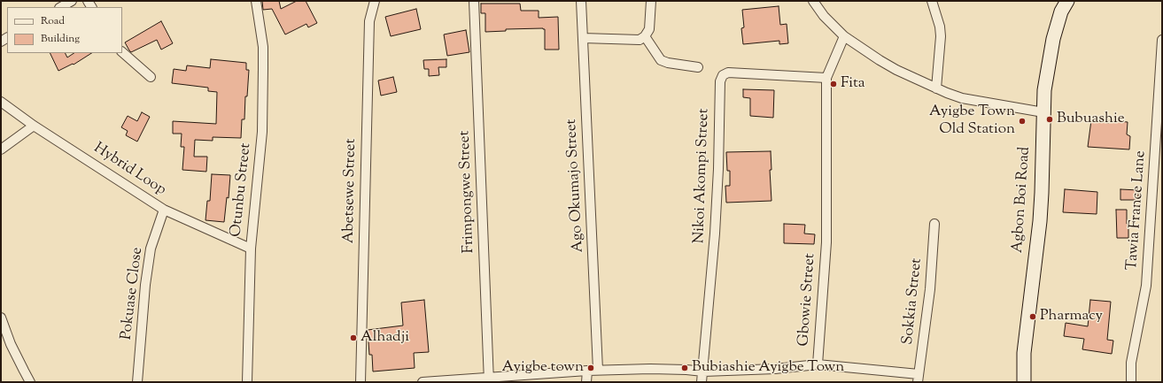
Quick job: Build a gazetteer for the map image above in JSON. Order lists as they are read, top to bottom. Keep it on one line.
{"streets":{"street":["Hybrid Loop","Nikoi Akompi Street","Ago Okumajo Street","Otunbu Street","Abetsewe Street","Frimpongwe Street","Agbon Boi Road","Tawia France Lane","Pokuase Close","Gbowie Street","Sokkia Street"]},"crossings":[["Hybrid Loop","Otunbu Street"],["Hybrid Loop","Pokuase Close"],["Nikoi Akompi Street","Gbowie Street"],["Ago Okumajo Street","Gbowie Street"],["Frimpongwe Street","Gbowie Street"]],"places":["Fita","Bubuashie","Ayigbe Town Old Station","Pharmacy","Alhadji","Ayigbe town","Bubiashie Ayigbe Town"],"legend":["Road","Building"]}
